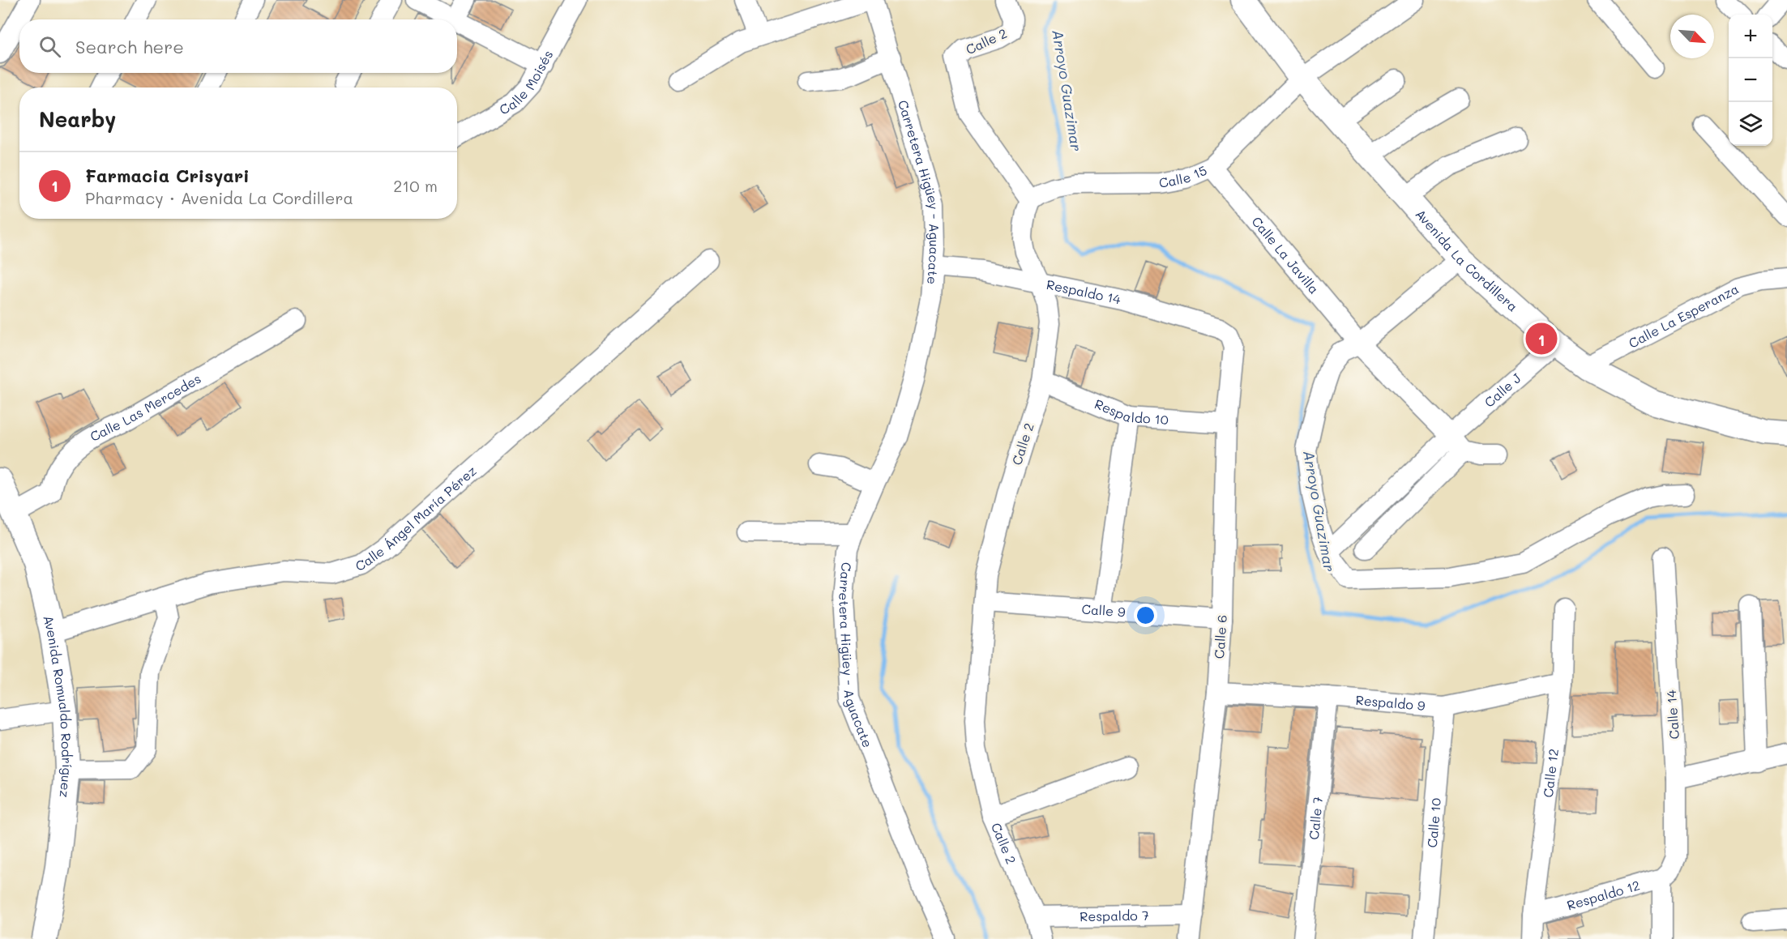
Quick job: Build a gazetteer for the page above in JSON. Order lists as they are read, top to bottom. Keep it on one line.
{"streets":{"main road":["Avenida La Cordillera","Avenida Romualdo Rodríguez"],"street":["Calle 2","Calle Moisés","Calle 15","Carretera Higüey - Aguacate","Calle La Javilla","Respaldo 14","Calle La Esperanza","Calle J","Calle Las Mercedes","Respaldo 10","Calle Ángel María Pérez","Calle 9","Calle 6","Respaldo 9","Calle 14","Calle 12","Calle 7","Calle 10","Respaldo 12","Respaldo 7"]},"crossings":[["Calle 2","Calle 15"],["Calle 2","Respaldo 14"],["Calle 2","Respaldo 10"],["Calle 2","Calle 9"],["Calle 2","Respaldo 7"],["Calle 15","Calle La Javilla"],["Calle 15","Avenida La Cordillera"],["Carretera Higüey - Aguacate","Respaldo 14"],["Calle La Javilla","Calle J"],["Avenida La Cordillera","Calle La Esperanza"],["Avenida La Cordillera","Calle J"],["Respaldo 14","Calle 6"],["Calle Las Mercedes","Avenida Romualdo Rodríguez"],["Respaldo 10","Calle 6"],["Calle Ángel María Pérez","Avenida Romualdo Rodríguez"],["Calle 9","Calle 6"],["Calle 6","Respaldo 9"],["Calle 6","Respaldo 7"],["Respaldo 9","Calle 12"],["Respaldo 9","Calle 7"],["Respaldo 9","Calle 10"],["Calle 14","Respaldo 12"],["Calle 12","Respaldo 12"]],"water":["Arroyo Guazimar"],"north":"bottom right","page":{"map_buttons":["+","−"],"search":"Search here","heading":"Nearby","list":[{"mark":"1","name":"Farmacia Crisyari","note":"Pharmacy · Avenida La Cordillera","value":"210 m"}],"pins":"1"}}
